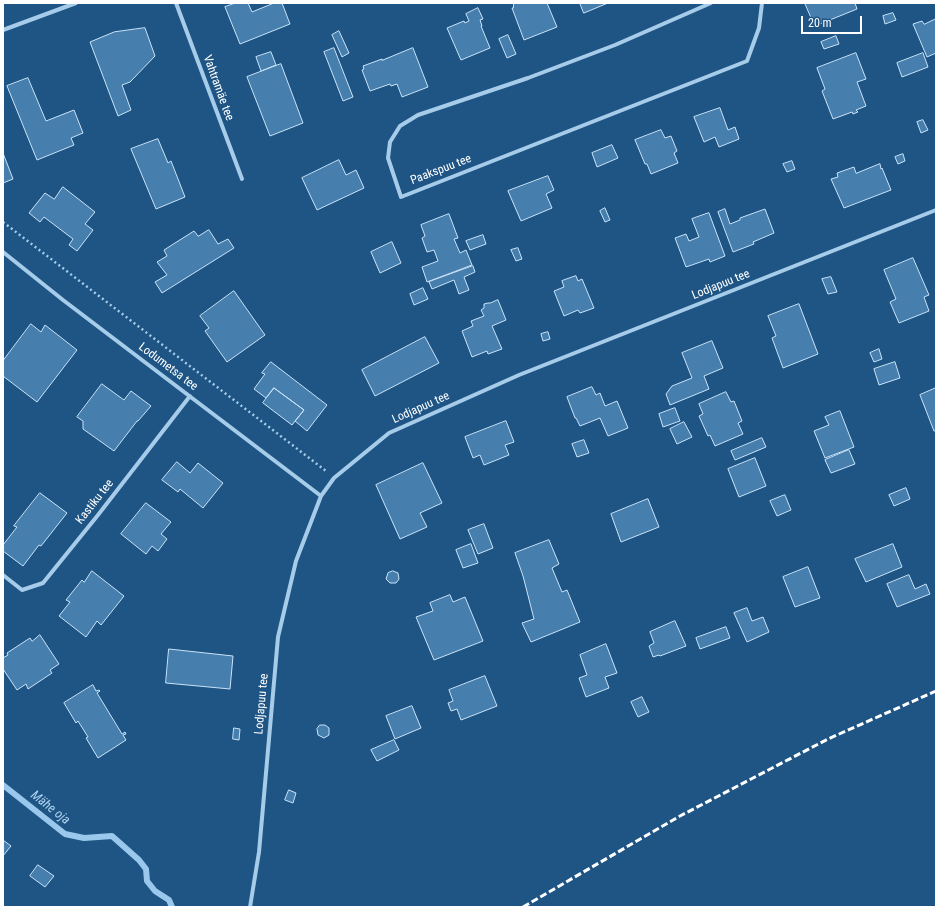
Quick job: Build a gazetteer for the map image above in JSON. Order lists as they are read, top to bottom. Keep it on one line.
{"streets":{"street":["Vahtramäe tee","Paakspuu tee","Lodjapuu tee","Lodumetsa tee","Kastiku tee"]},"crossings":[["Lodjapuu tee","Lodumetsa tee"],["Lodumetsa tee","Kastiku tee"]],"water":["Mähe oja"],"scale_bar":"20 m"}
